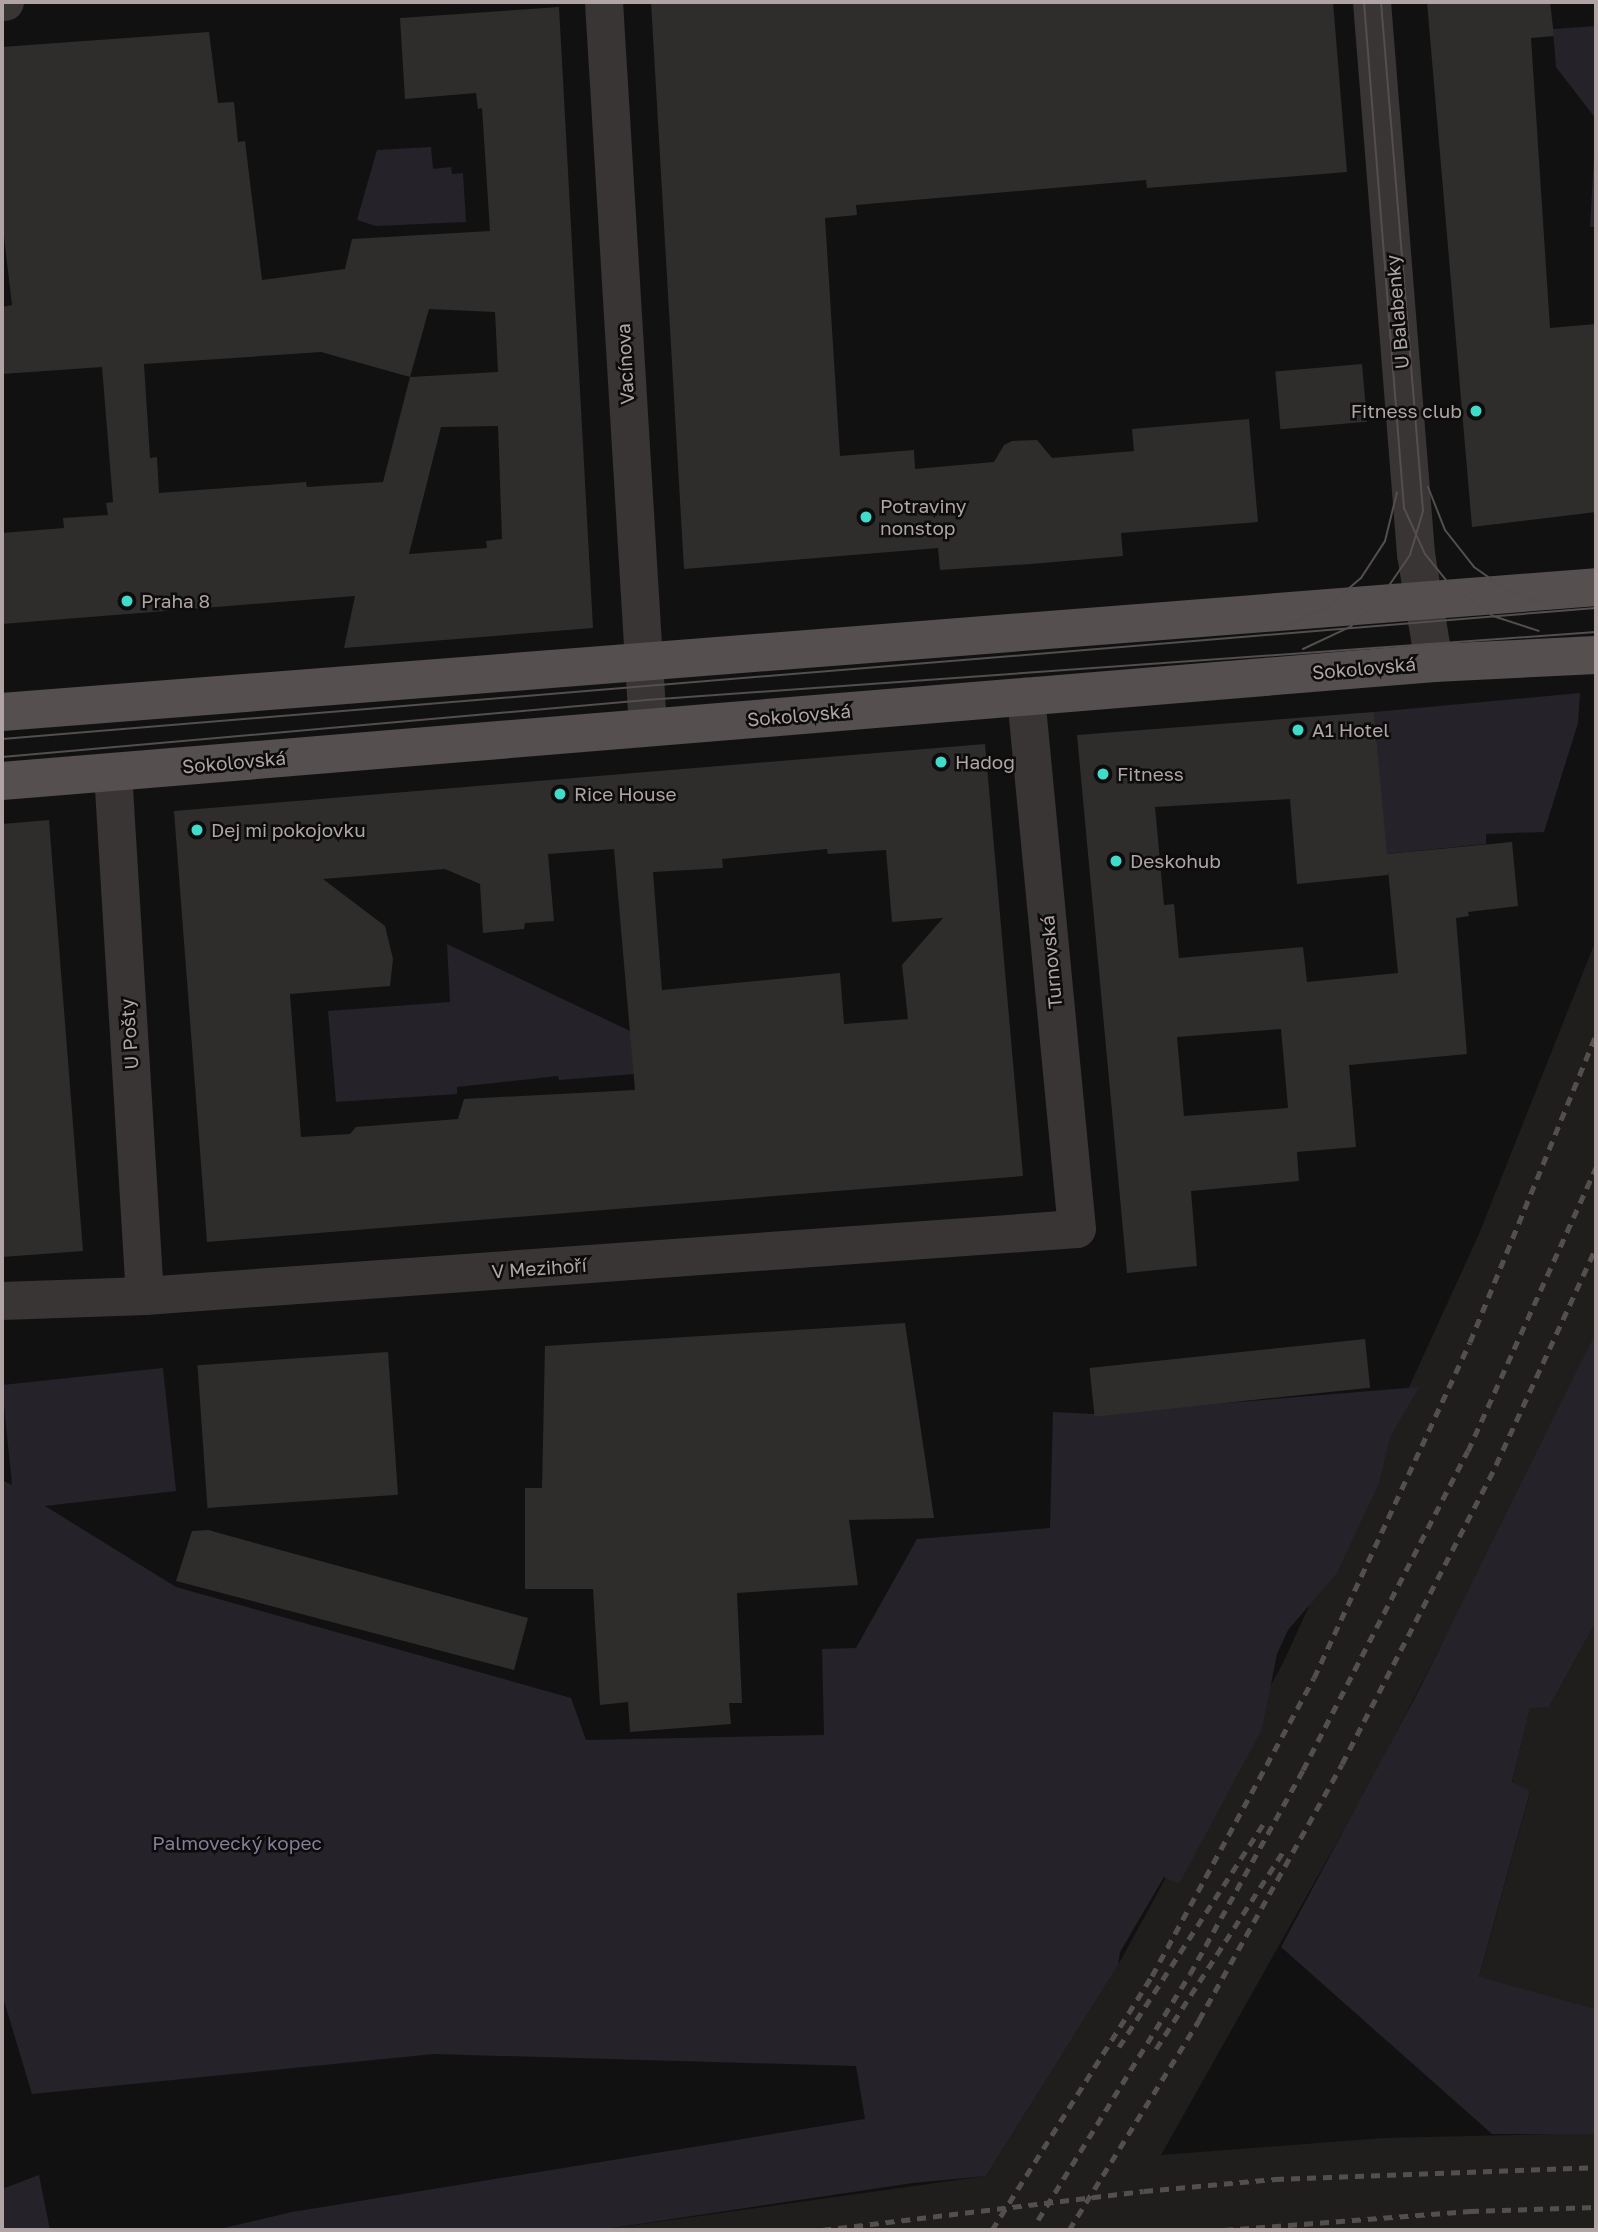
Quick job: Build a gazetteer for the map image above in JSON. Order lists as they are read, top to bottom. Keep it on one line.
{"streets":{"main road":["Sokolovská"],"street":["U Balabenky","Vacínova","Turnovská","U Pošty","V Mezihoří"]},"crossings":[["U Balabenky","Sokolovská"],["Vacínova","Sokolovská"],["Sokolovská","Turnovská"],["Sokolovská","U Pošty"],["Turnovská","V Mezihoří"],["U Pošty","V Mezihoří"]],"parks":["Palmovecký kopec"],"places":["Fitness club","Potraviny nonstop","Praha 8","A1 Hotel","Hadog","Fitness","Rice House","Dej mi pokojovku","Deskohub"]}
